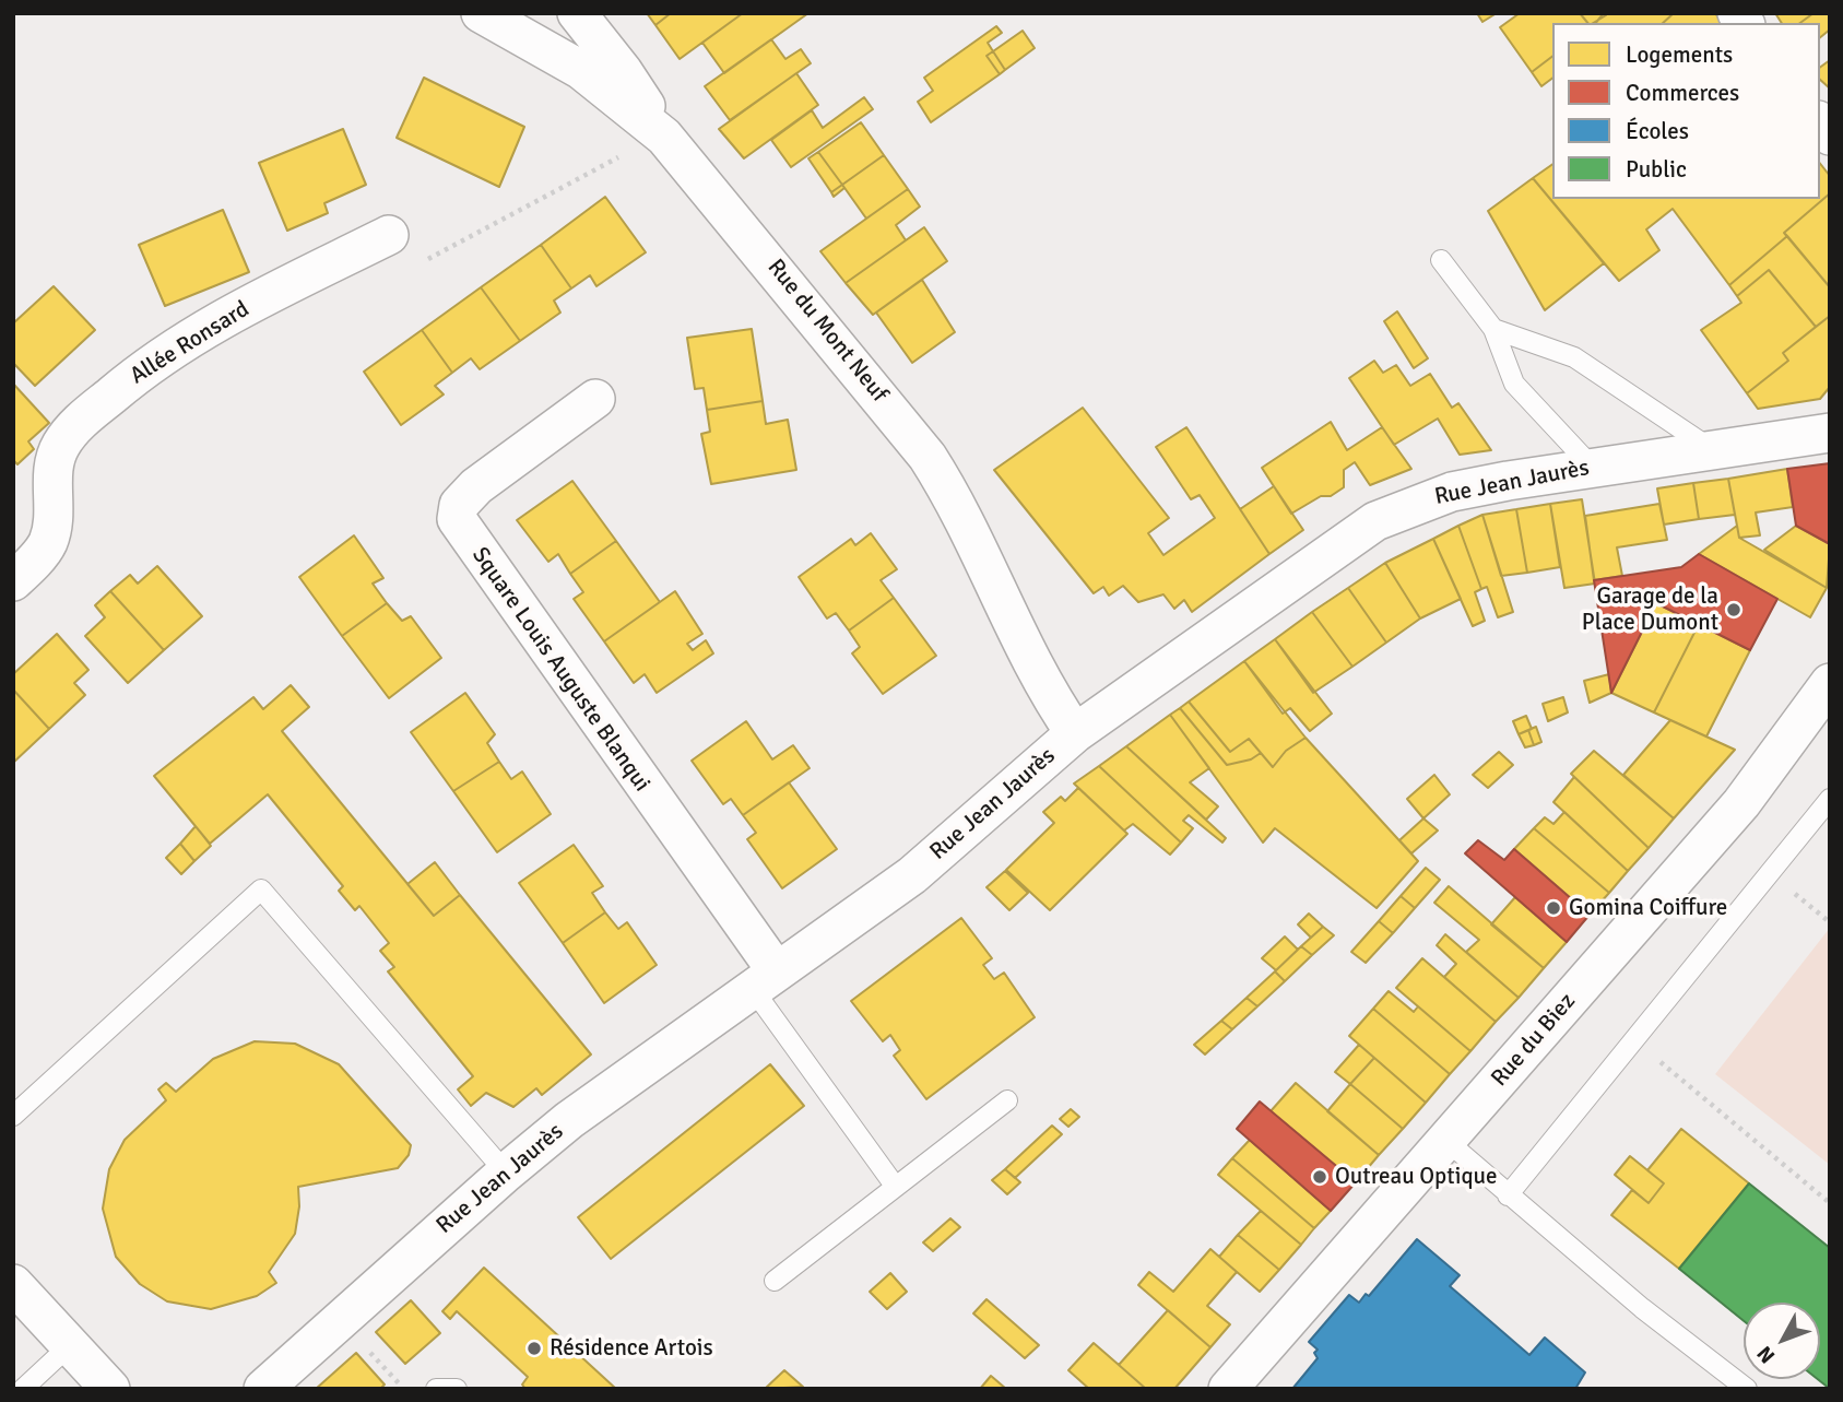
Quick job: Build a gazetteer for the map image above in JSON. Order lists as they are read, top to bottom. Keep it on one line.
{"streets":{"street":["Rue du Mont Neuf","Allée Ronsard","Rue Jean Jaurès","Square Louis Auguste Blanqui","Rue du Biez"]},"crossings":[["Rue du Mont Neuf","Rue Jean Jaurès"],["Rue Jean Jaurès","Square Louis Auguste Blanqui"]],"places":["Garage de la Place Dumont","Gomina Coiffure","Outreau Optique","Résidence Artois"],"legend":["Logements","Commerces","Écoles","Public"],"north":"bottom left"}
